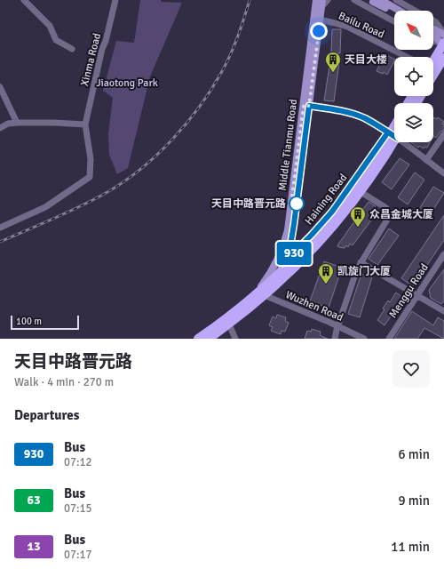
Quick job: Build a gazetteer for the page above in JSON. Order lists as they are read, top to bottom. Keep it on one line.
{"streets":{"main road":["Middle Tianmu Road","Haining Road"],"street":["Bailu Road","Xinma Road","Menggu Road","Wuzhen Road"]},"crossings":[["Bailu Road","Middle Tianmu Road"],["Middle Tianmu Road","Haining Road"],["Middle Tianmu Road","Wuzhen Road"],["Haining Road","Wuzhen Road"]],"parks":["Jiaotong Park"],"places":{"building":["天目大楼","众昌金城大厦","凯旋门大厦"],"other":["天目中路晋元路"]},"lines":["bus line 930"],"scale_bar":"100 m","north":"top left","page":{"on_map":"930","scale":"100 m","heading":[["天目中路晋元路","Walk · 4 min · 270 m"],"Departures"],"list":[{"mark":"930","name":"Bus","note":"07:12","value":"6 min"},{"mark":"63","name":"Bus","note":"07:15","value":"9 min"},{"mark":"13","name":"Bus","note":"07:17","value":"11 min"}]}}
